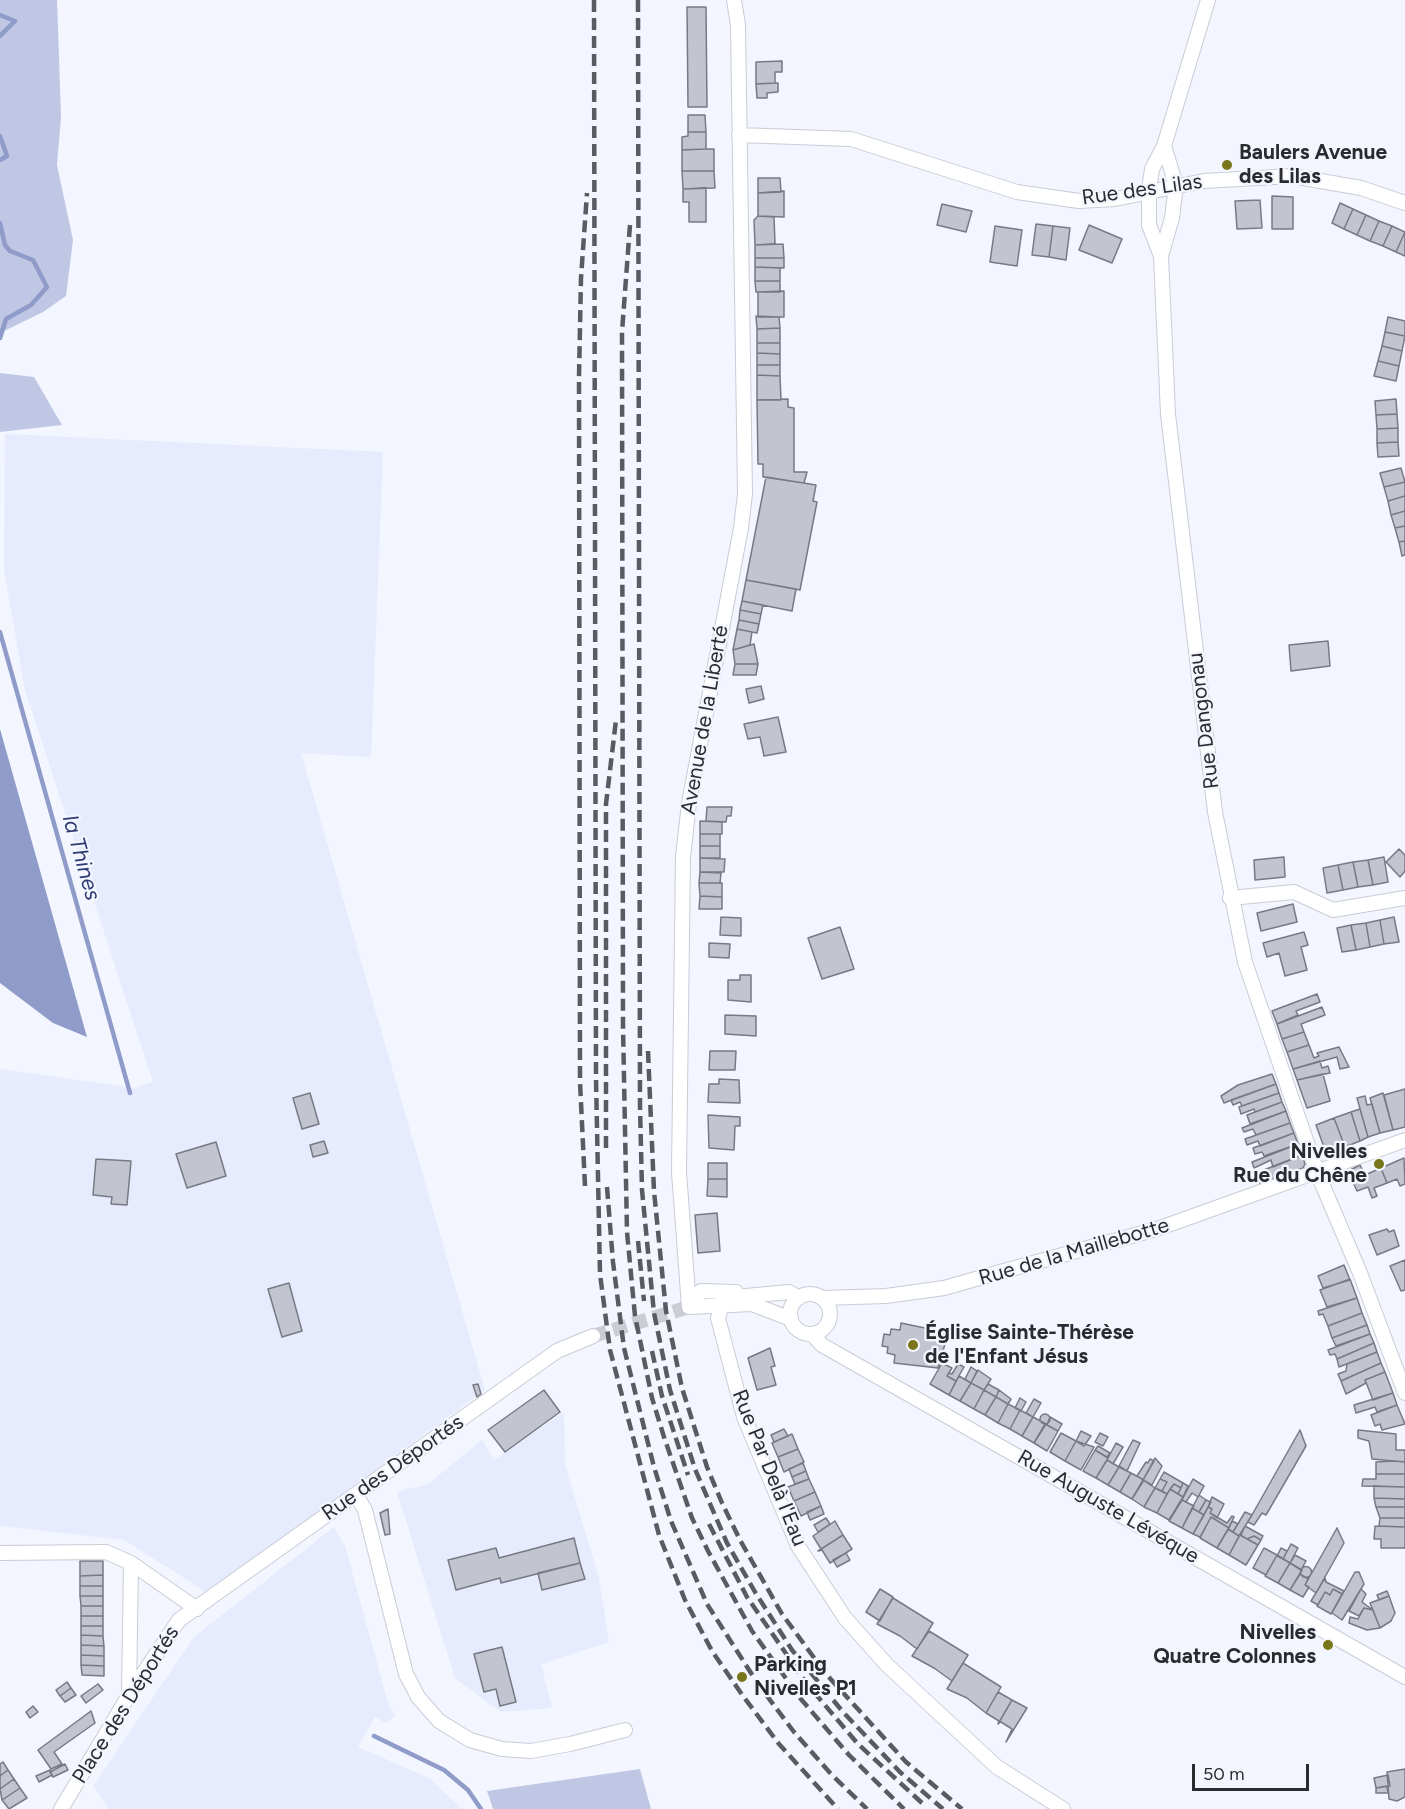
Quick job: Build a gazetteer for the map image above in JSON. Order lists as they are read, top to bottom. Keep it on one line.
{"streets":{"street":["Rue des Lilas","Avenue de la Liberté","Rue Dangonau","Rue de la Maillebotte","Rue des Déportés","Rue Par Delà l'Eau","Rue Auguste Lévéque","Place des Déportés"]},"crossings":[["Rue des Lilas","Avenue de la Liberté"],["Rue des Lilas","Rue Dangonau"],["Rue Dangonau","Rue de la Maillebotte"],["Rue de la Maillebotte","Rue Auguste Lévéque"],["Rue des Déportés","Place des Déportés"]],"water":["la Thines"],"places":["Baulers Avenue des Lilas","Nivelles Rue du Chêne","Église Sainte-Thérèse de l'Enfant Jésus","Nivelles Quatre Colonnes","Parking Nivelles P1"],"scale_bar":"50 m"}
